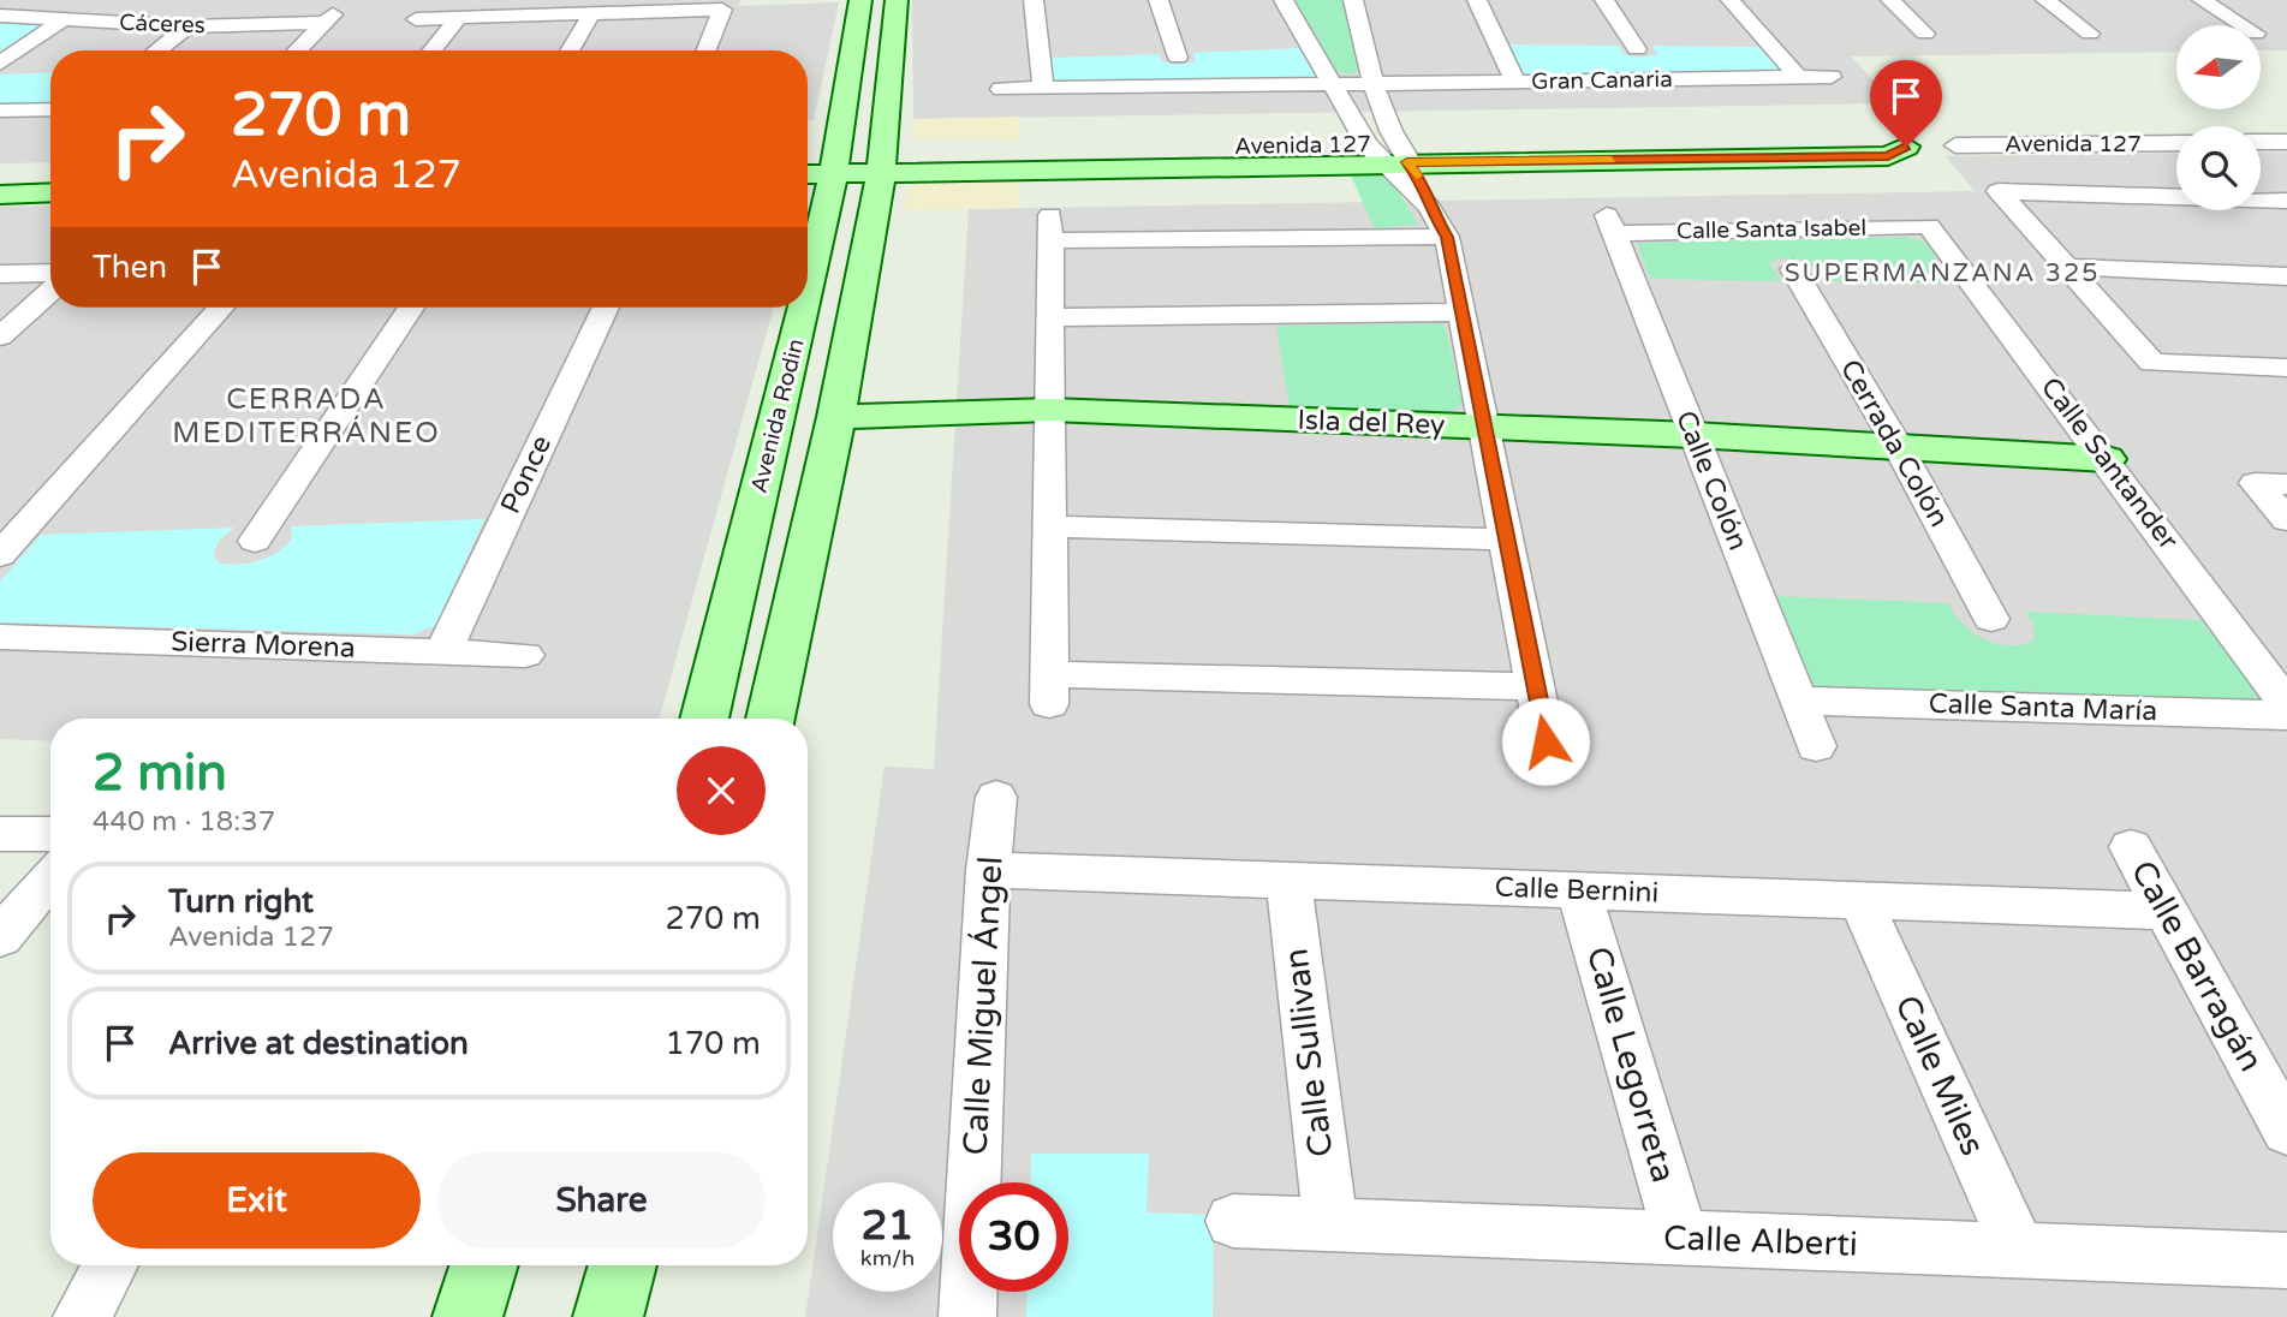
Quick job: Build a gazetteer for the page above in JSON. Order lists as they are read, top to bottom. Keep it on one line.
{"streets":{"main road":["Avenida 127","Avenida Rodin","Isla del Rey"],"street":["Cáceres","Gran Canaria","Calle Santa Isabel","Cerrada Colón","Calle Santander","Ponce","Calle Colón","Sierra Morena","Calle Santa María","Calle Bernini","Calle Barragán","Calle Miguel Ángel","Calle Sullivan","Calle Legorreta","Calle Miles","Calle Alberti"]},"crossings":[["Avenida 127","Avenida Rodin"],["Calle Santa Isabel","Calle Santander"],["Calle Santa Isabel","Calle Colón"],["Avenida Rodin","Isla del Rey"],["Isla del Rey","Cerrada Colón"],["Isla del Rey","Calle Santander"],["Isla del Rey","Calle Colón"],["Ponce","Sierra Morena"],["Calle Colón","Calle Santa María"],["Calle Bernini","Calle Barragán"],["Calle Bernini","Calle Miguel Ángel"],["Calle Bernini","Calle Sullivan"],["Calle Bernini","Calle Legorreta"],["Calle Bernini","Calle Miles"],["Calle Sullivan","Calle Alberti"],["Calle Legorreta","Calle Alberti"],["Calle Miles","Calle Alberti"]],"districts":["SUPERMANZANA 325","CERRADA MEDITERRÁNEO"],"north":"left","page":{"turn":["270 m","Avenida 127"],"then":"Then","heading":["2 min","440 m · 18:37"],"list":[{"name":"Turn right","note":"Avenida 127","value":"270 m"},{"name":"Arrive at destination","value":"170 m"}],"buttons":["Exit","Share"],"speed":"21 km/h","limit":"30"}}
